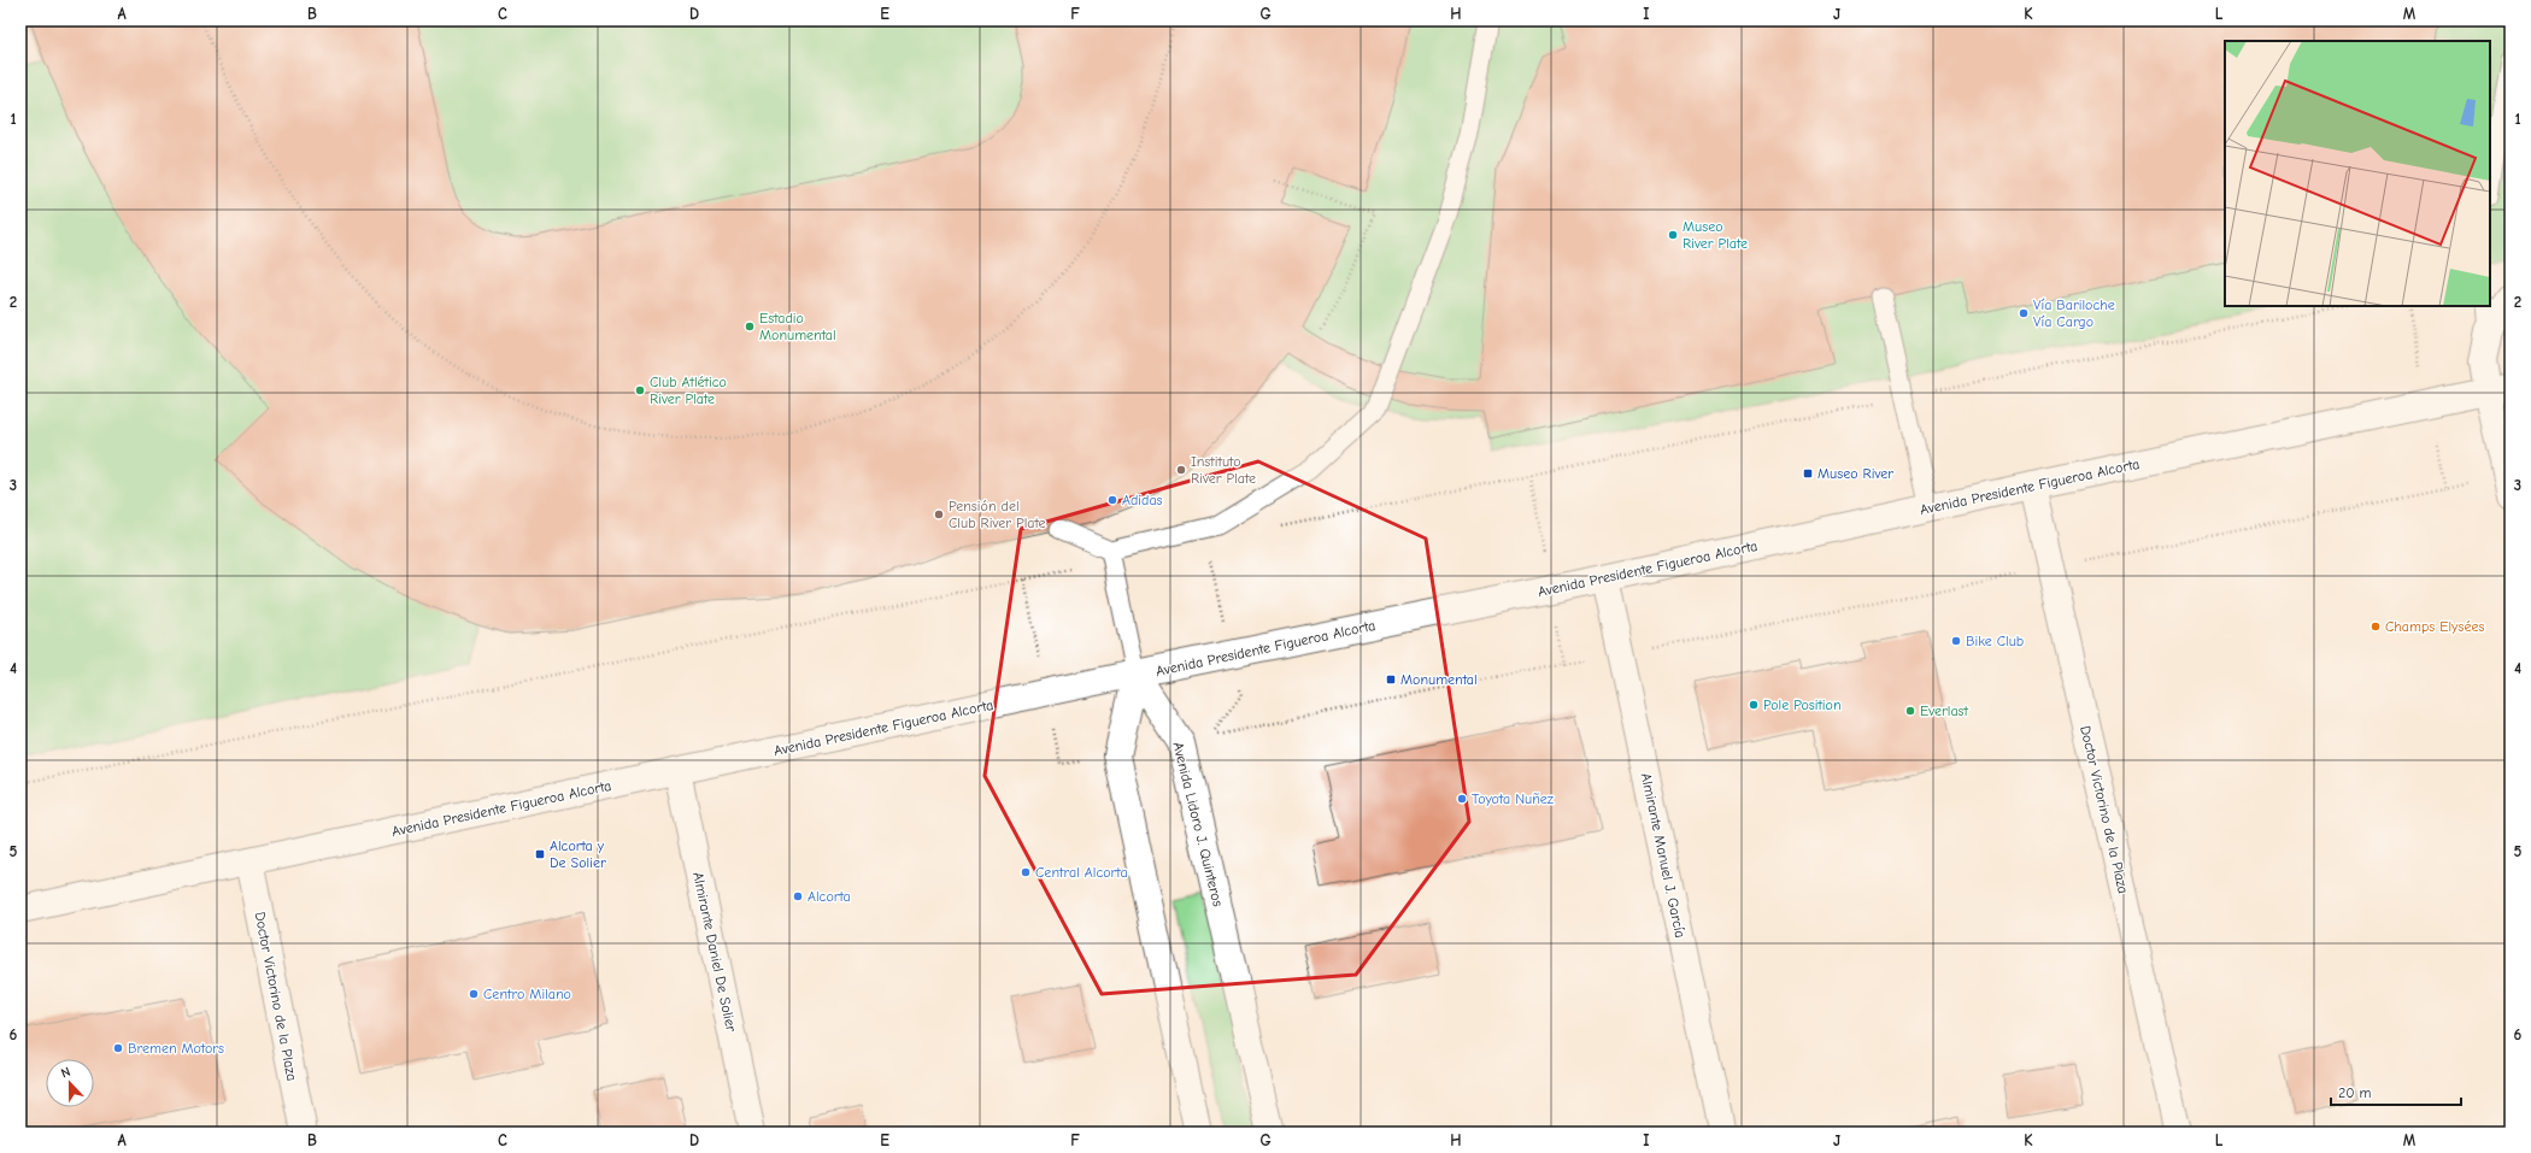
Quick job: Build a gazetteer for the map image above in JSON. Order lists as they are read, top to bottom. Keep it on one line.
{"streets":{"street":["Avenida Presidente Figueroa Alcorta","Doctor Victorino de la Plaza","Avenida Lidoro J. Quinteros","Almirante Manuel J. García","Almirante Daniel De Solier"]},"crossings":[["Avenida Presidente Figueroa Alcorta","Doctor Victorino de la Plaza"],["Avenida Presidente Figueroa Alcorta","Avenida Lidoro J. Quinteros"],["Avenida Presidente Figueroa Alcorta","Almirante Manuel J. García"],["Avenida Presidente Figueroa Alcorta","Almirante Daniel De Solier"]],"places":{"other":["Museo River Plate","Vía Bariloche Vía Cargo","Estadio Monumental","Club Atlético River Plate","Instituto River Plate","Adidas","Pensión del Club River Plate","Champs Elysées","Bike Club","Pole Position","Everlast","Toyota Nuñez","Central Alcorta","Alcorta","Centro Milano","Bremen Motors"],"transit":["Museo River","Monumental","Alcorta y De Solier"]},"scale_bar":"20 m","north":"top","grid":{"columns":["A","B","C","D","E","F","G","H","I","J","K","L","M"],"rows":["1","2","3","4","5","6"]}}
